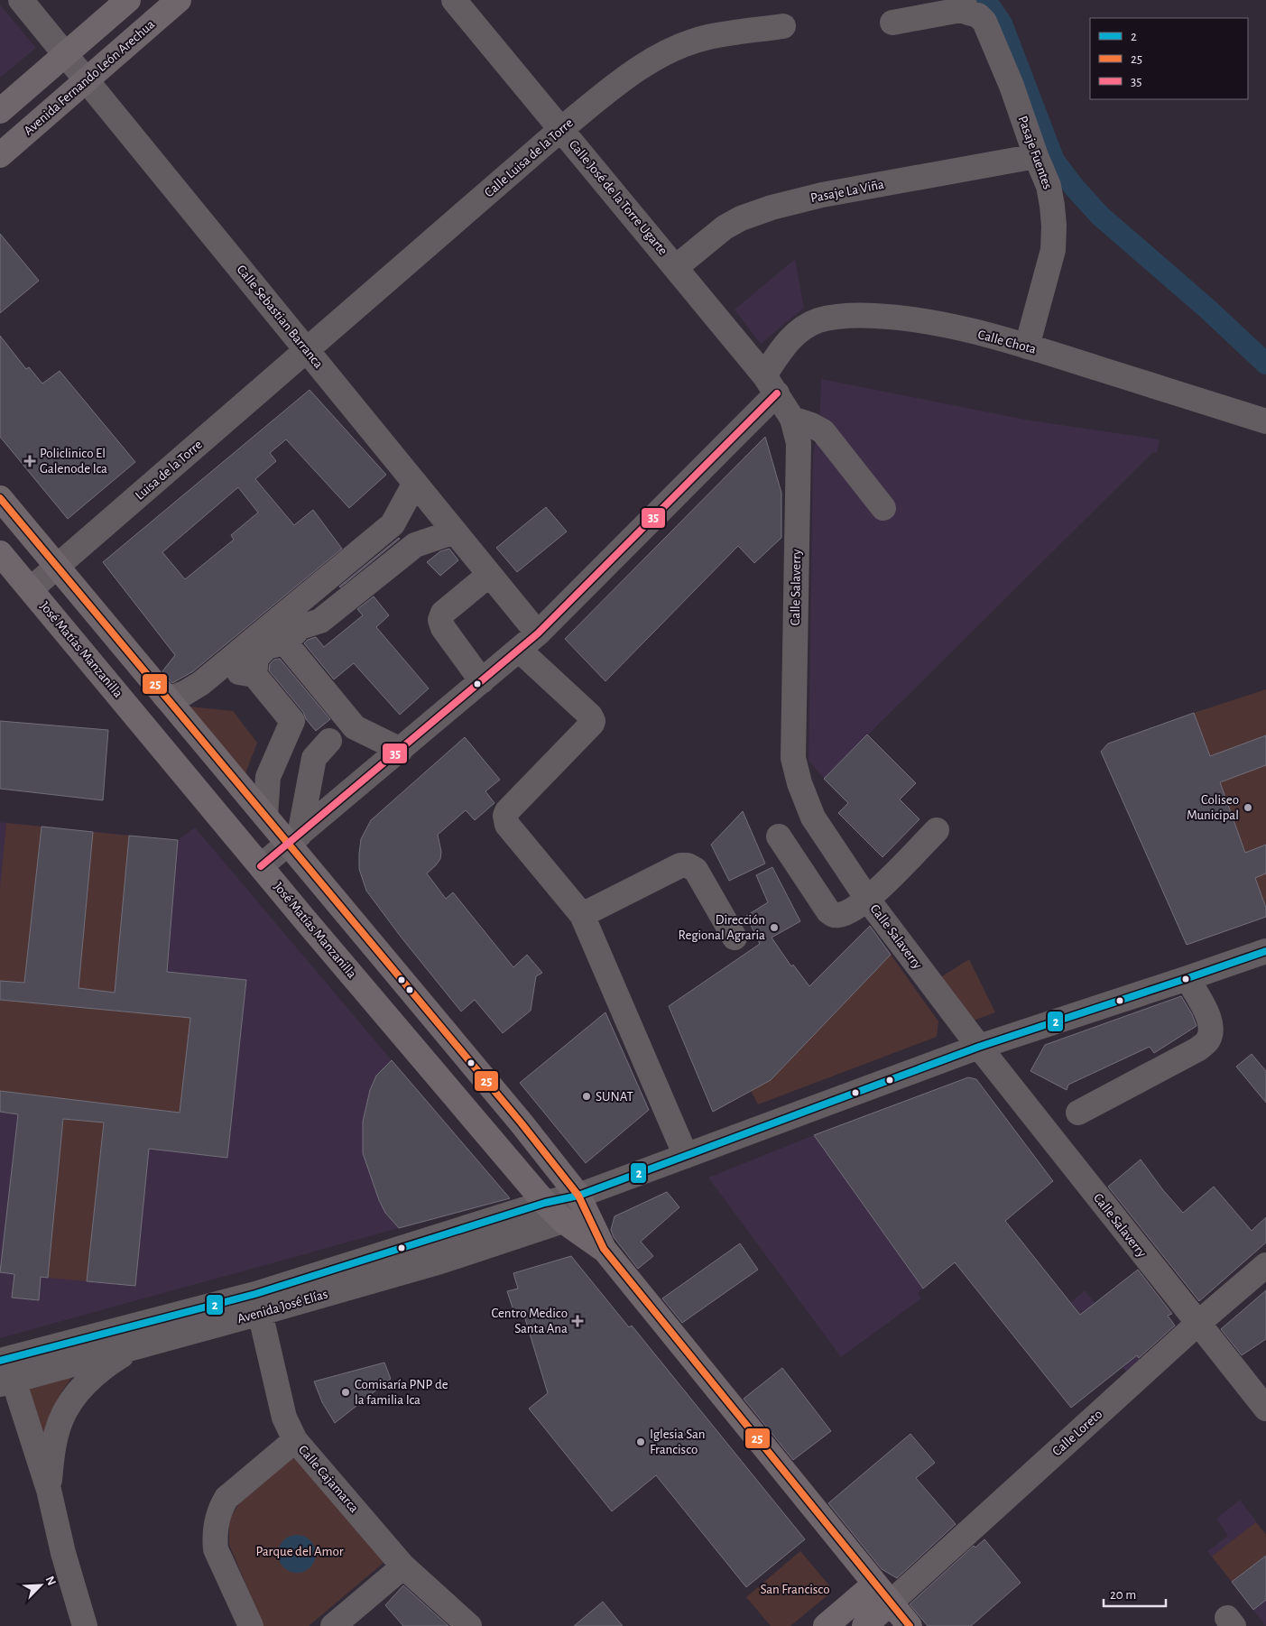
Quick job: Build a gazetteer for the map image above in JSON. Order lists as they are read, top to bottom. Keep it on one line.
{"streets":{"main road":["Avenida Fernando León Arechua","José Matías Manzanilla"],"street":["Pasaje Fuentes","Calle Luisa de la Torre","Pasaje La Viña","Calle José de la Torre Ugarte","Calle Sebastian Barranca","Calle Chota","Luisa de la Torre","Calle Salaverry","Avenida José Elías","Calle Loreto","Calle Cajamarca"]},"crossings":[["Avenida Fernando León Arechua","Calle Sebastian Barranca"],["Pasaje Fuentes","Pasaje La Viña"],["Pasaje Fuentes","Calle Chota"],["Calle Luisa de la Torre","Calle José de la Torre Ugarte"],["Calle Luisa de la Torre","Calle Sebastian Barranca"],["Calle Luisa de la Torre","Luisa de la Torre"],["Pasaje La Viña","Calle José de la Torre Ugarte"],["Calle José de la Torre Ugarte","Calle Chota"],["Calle José de la Torre Ugarte","Calle Salaverry"],["Calle Sebastian Barranca","Calle Chota"],["Calle Sebastian Barranca","Luisa de la Torre"],["Calle Chota","Calle Salaverry"],["Calle Chota","José Matías Manzanilla"],["Luisa de la Torre","José Matías Manzanilla"],["Calle Salaverry","Avenida José Elías"],["Calle Salaverry","Calle Loreto"],["José Matías Manzanilla","Avenida José Elías"],["Avenida José Elías","Calle Cajamarca"]],"parks":["Parque del Amor","San Francisco"],"places":{"health":["Policlinico El Galenode Ica","Centro Medico Santa Ana"],"other":["Coliseo Municipal","Dirección Regional Agraria","SUNAT","Comisaría PNP de la familia Ica","Iglesia San Francisco"]},"lines":["transit line 35","transit line 25","transit line 2"],"legend":["2","25","35"],"scale_bar":"20 m","north":"top right"}
